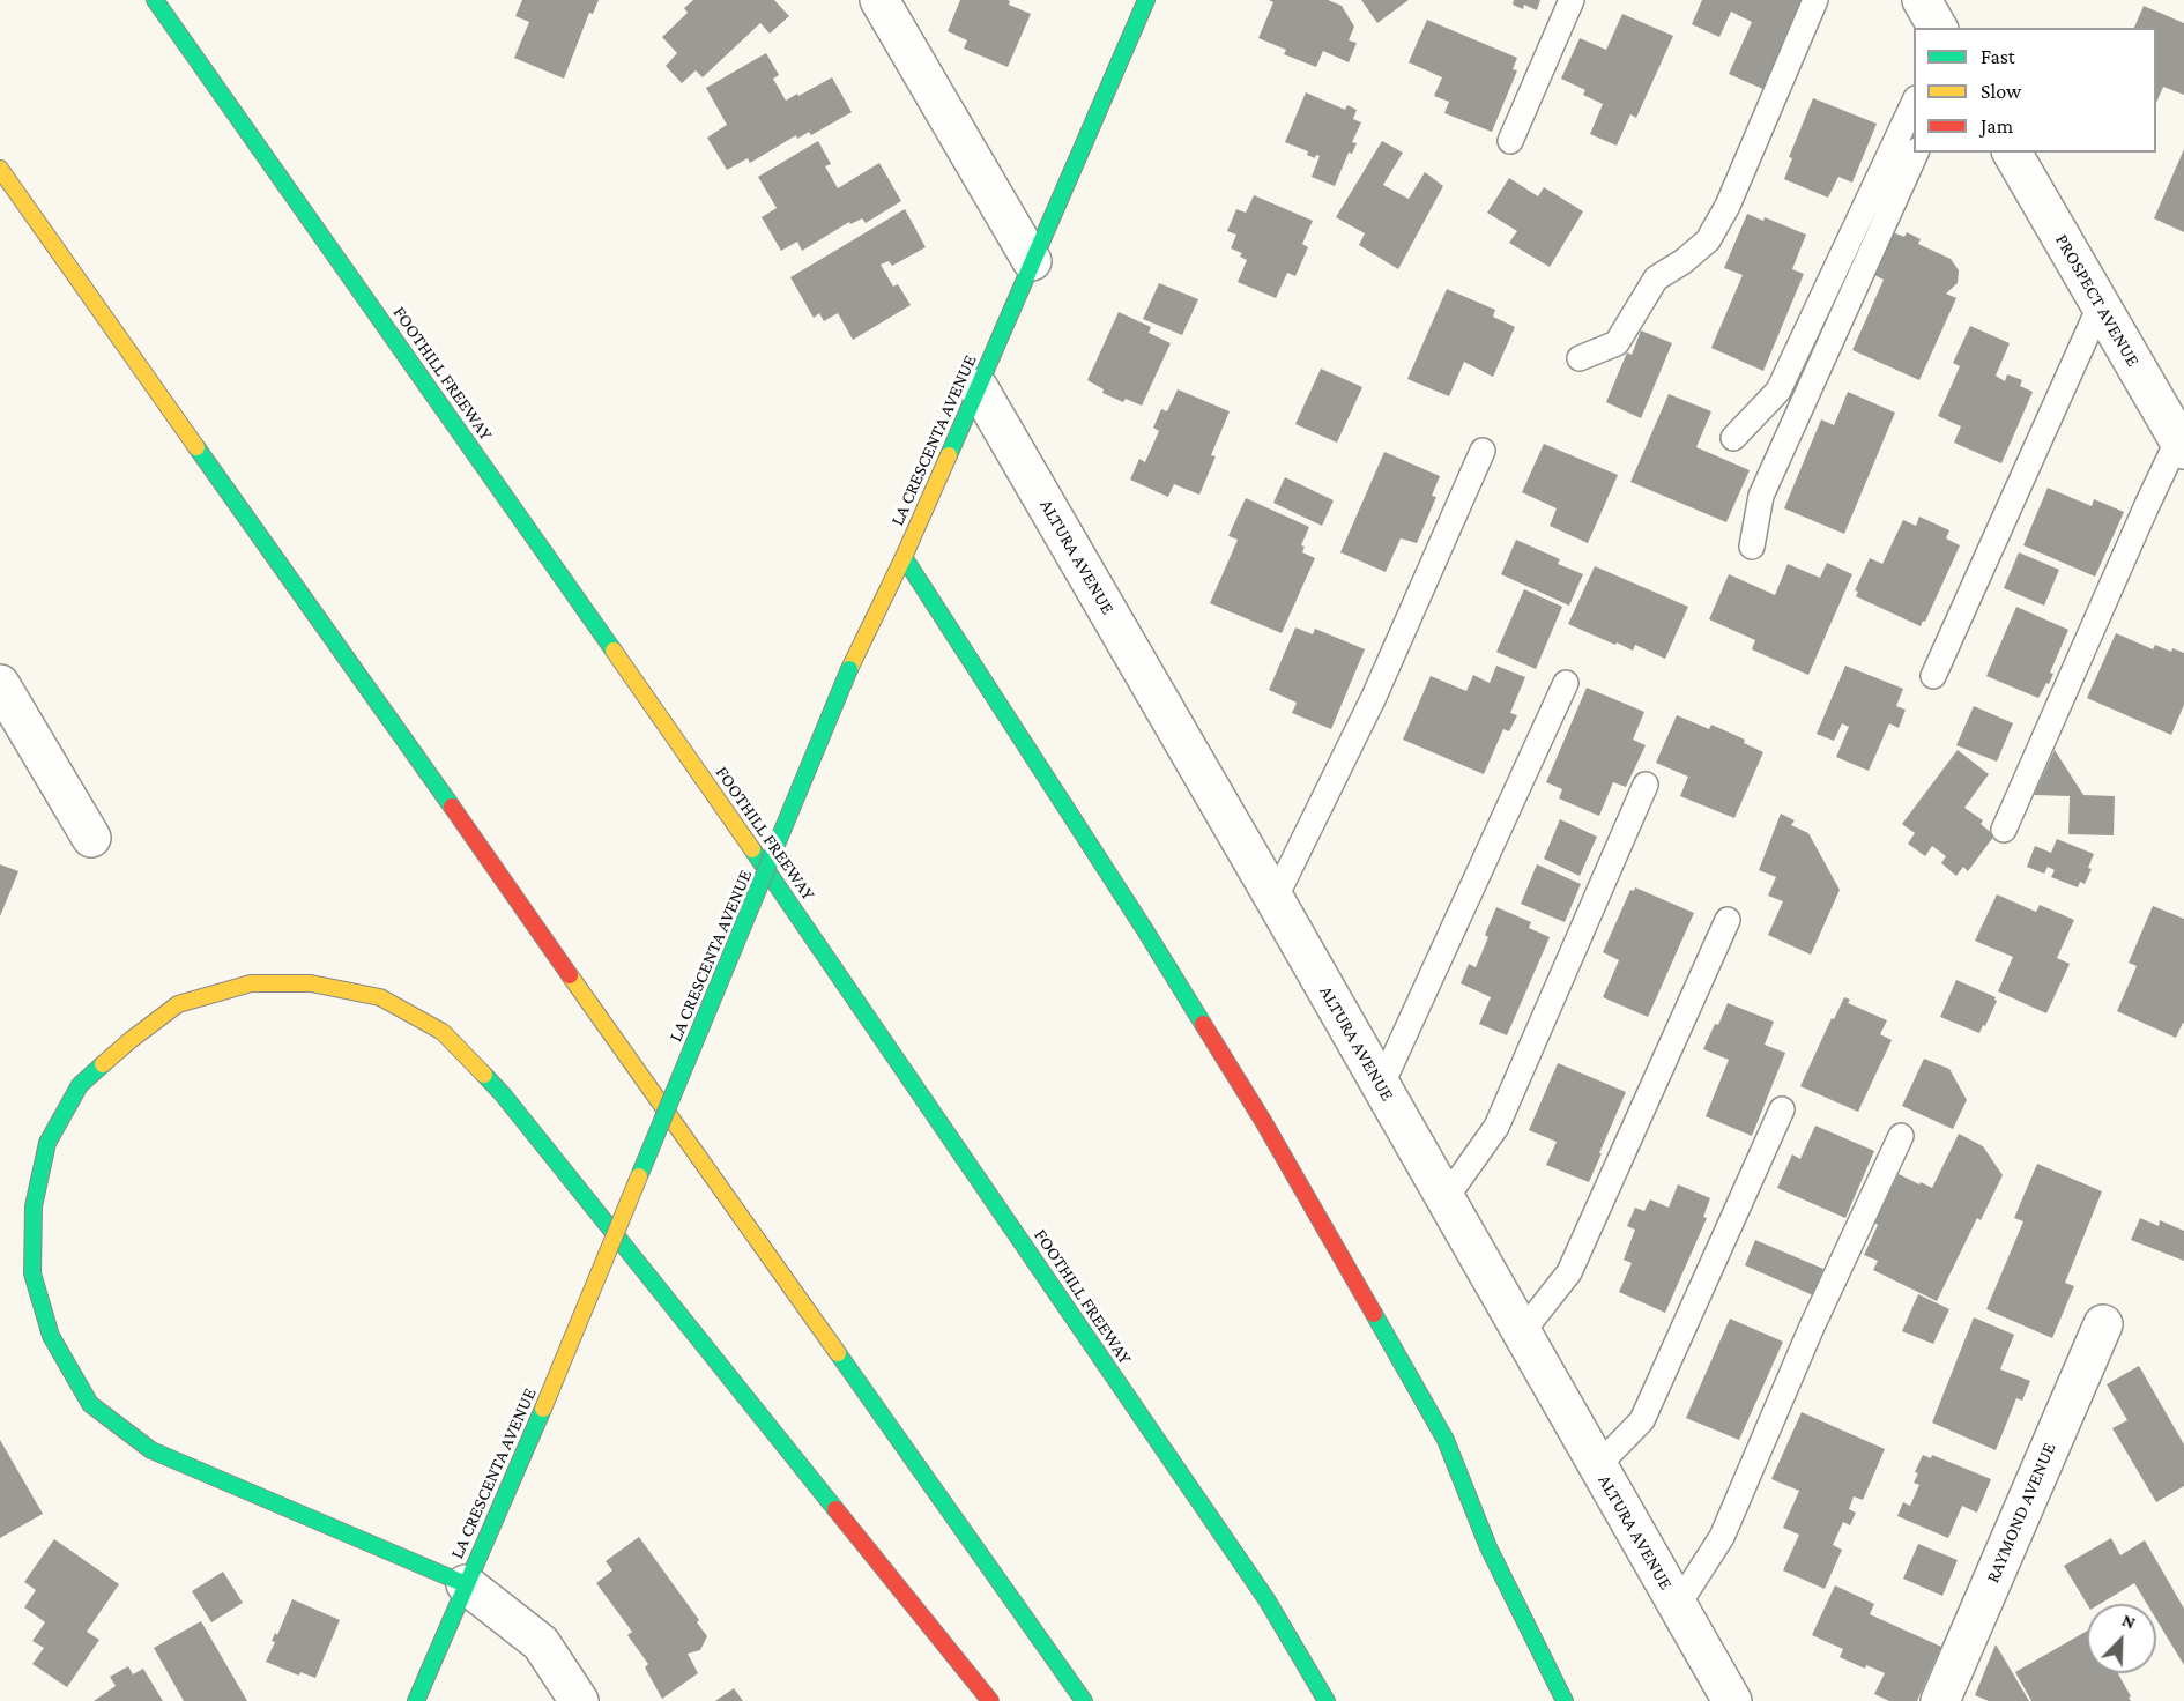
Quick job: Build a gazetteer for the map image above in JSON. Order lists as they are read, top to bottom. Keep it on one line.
{"streets":{"main road":["FOOTHILL FREEWAY","LA CRESCENTA AVENUE"],"street":["PROSPECT AVENUE","ALTURA AVENUE","RAYMOND AVENUE"]},"crossings":[["LA CRESCENTA AVENUE","ALTURA AVENUE"]],"legend":["Fast","Slow","Jam"],"north":"top right"}
